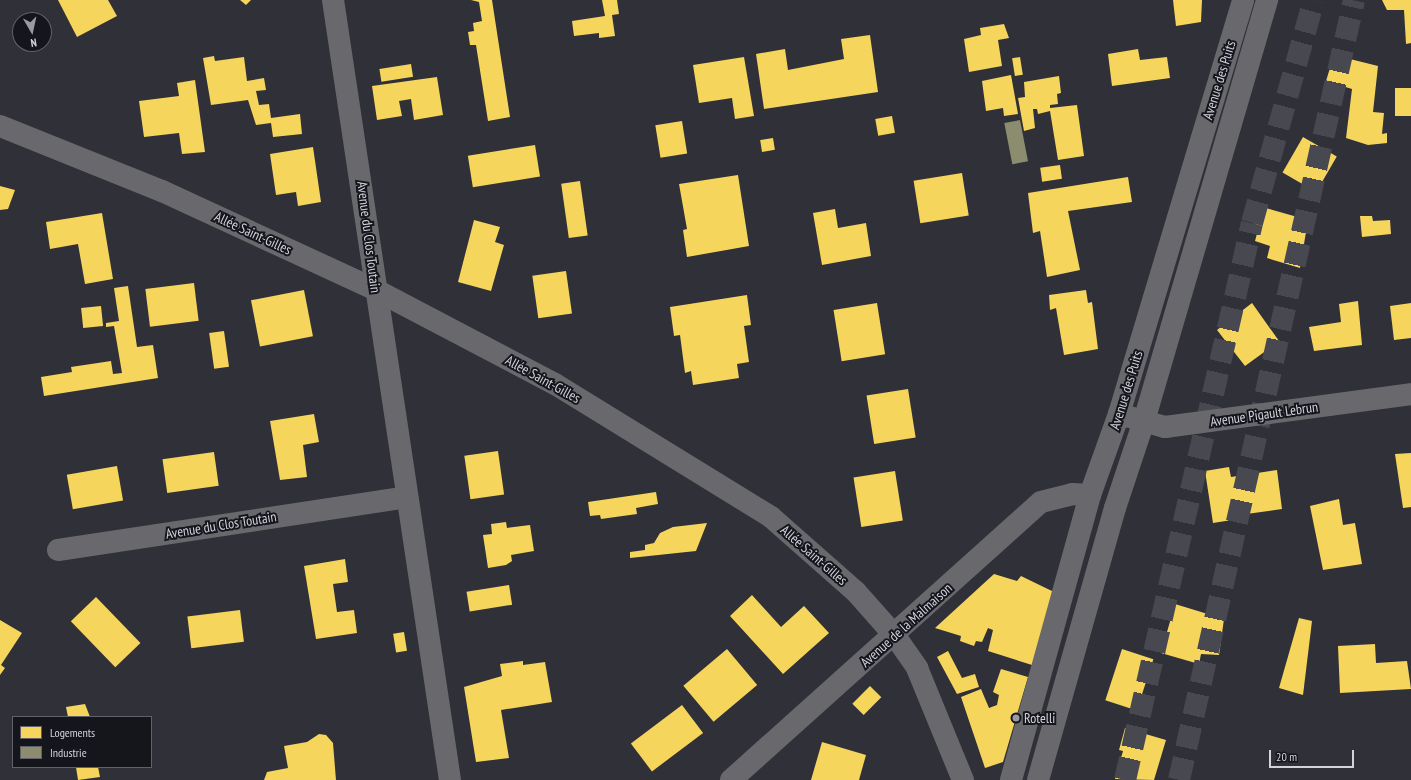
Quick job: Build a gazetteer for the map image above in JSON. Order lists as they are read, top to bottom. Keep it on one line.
{"streets":{"street":["Avenue des Puits","Allée Saint-Gilles","Avenue du Clos Toutain","Avenue Pigault Lebrun","Avenue de la Malmaison"]},"crossings":[["Avenue des Puits","Avenue Pigault Lebrun"],["Avenue des Puits","Avenue de la Malmaison"],["Allée Saint-Gilles","Avenue du Clos Toutain"],["Allée Saint-Gilles","Avenue de la Malmaison"]],"places":["Rotelli"],"legend":["Logements","Industrie"],"scale_bar":"20 m","north":"bottom"}
